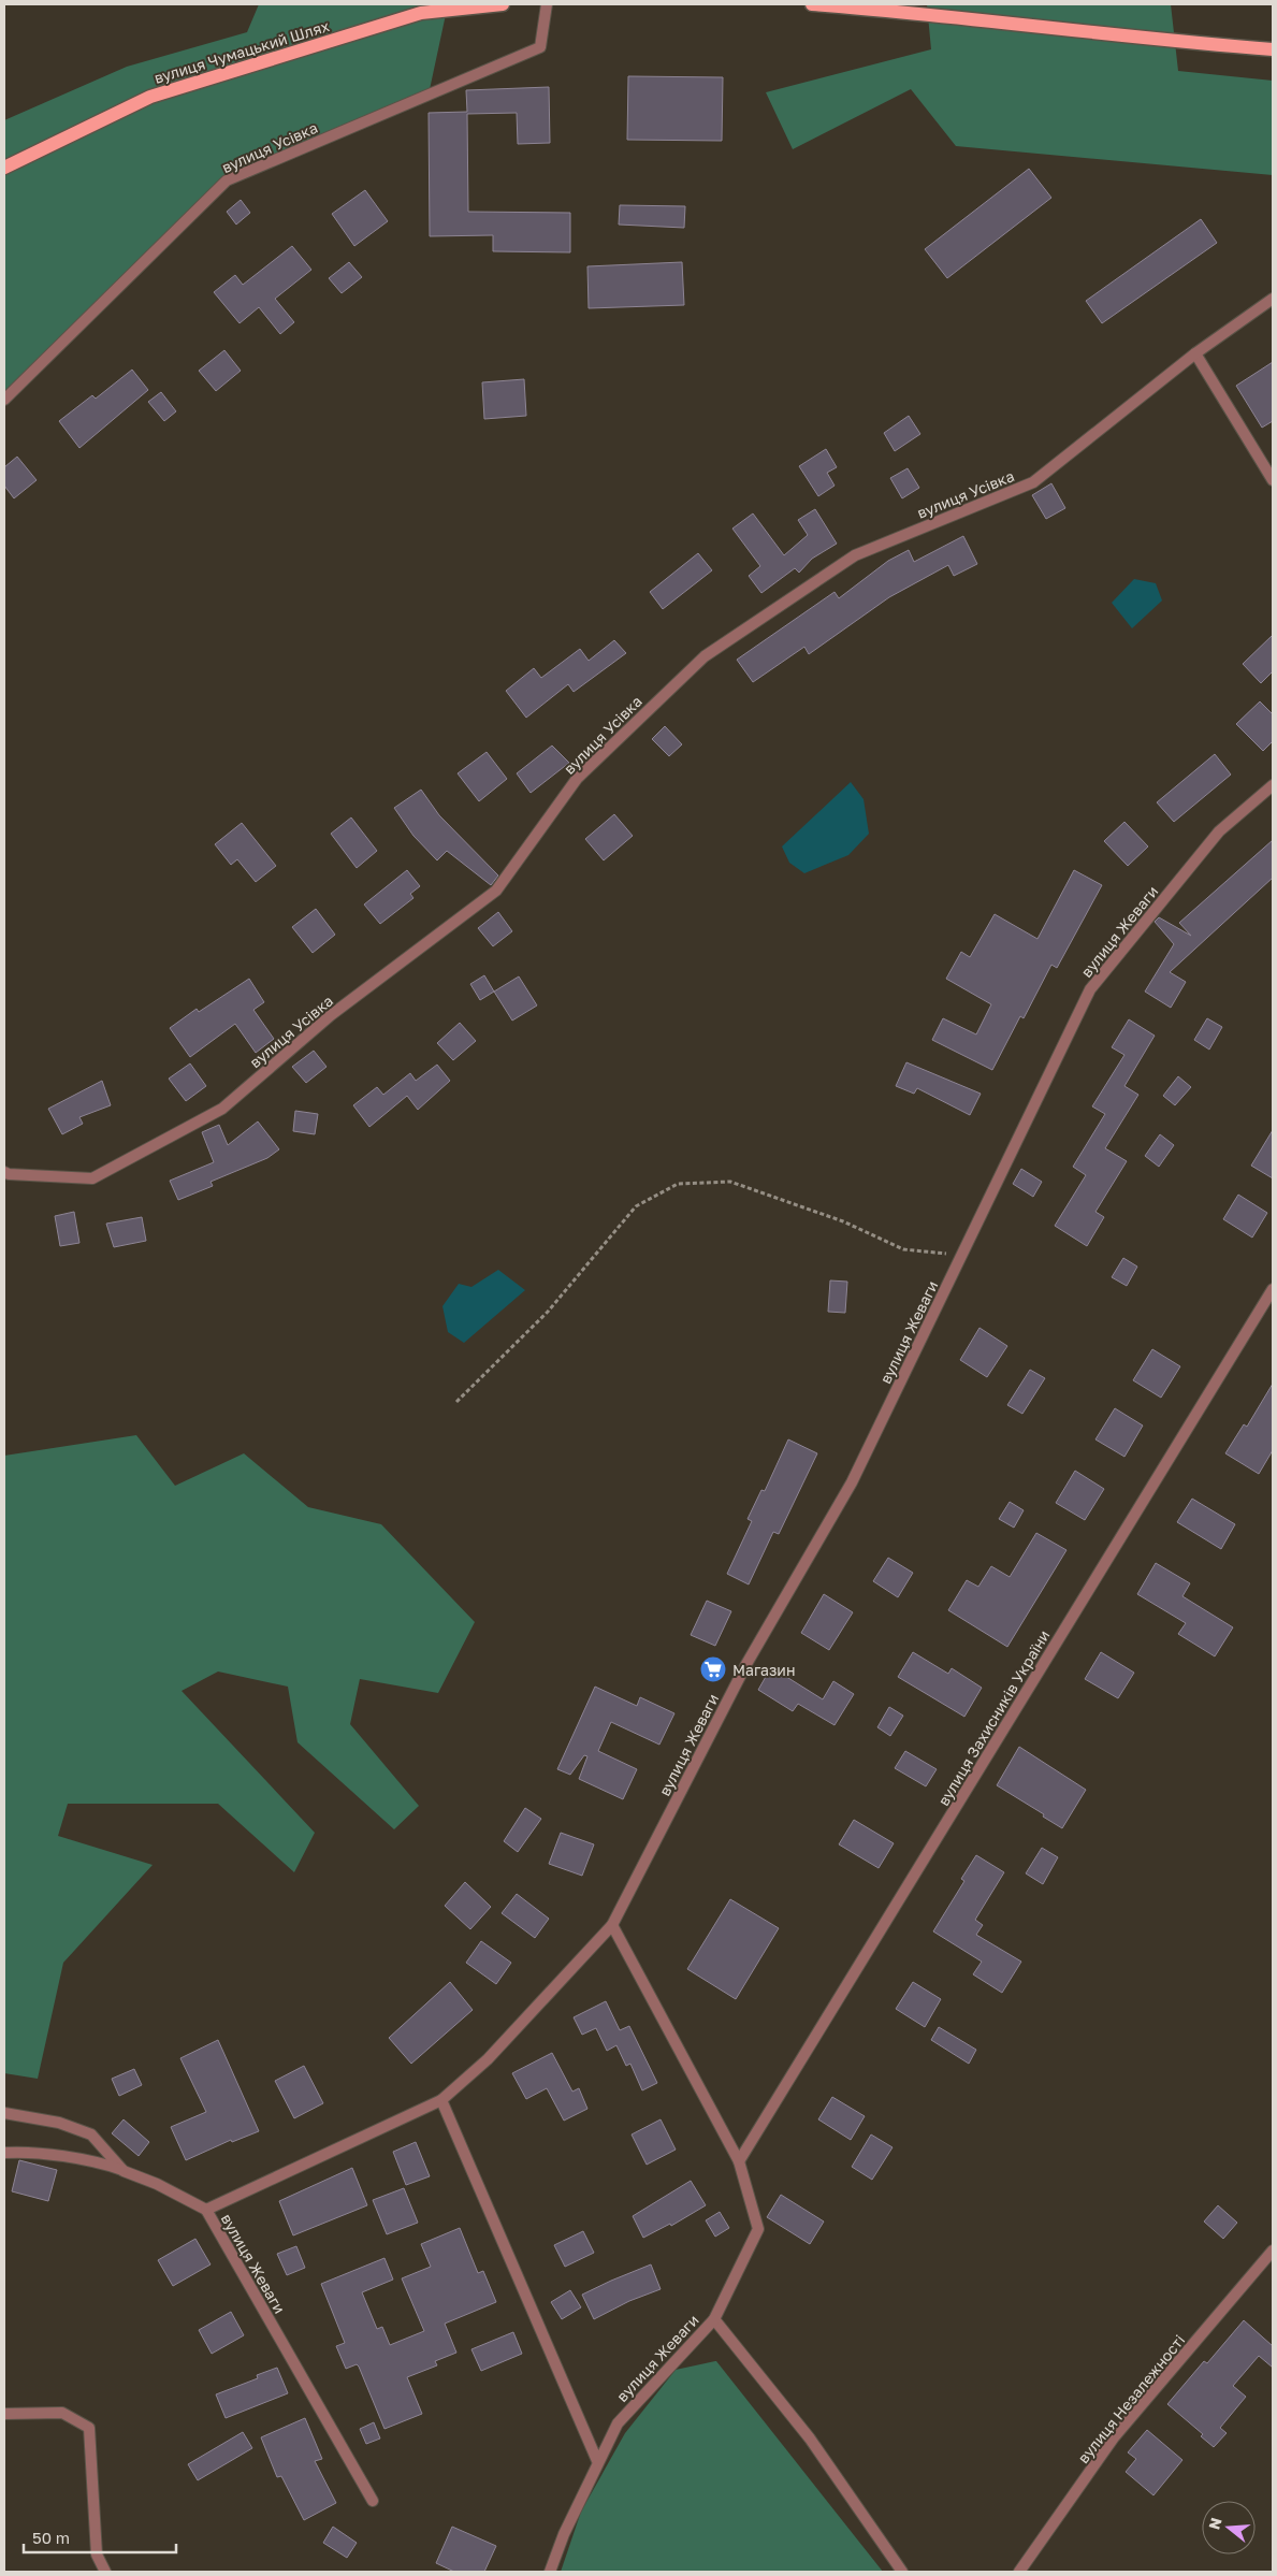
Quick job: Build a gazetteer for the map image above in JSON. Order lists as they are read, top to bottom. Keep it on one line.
{"streets":{"main road":["вулиця Чумацький Шлях"],"street":["вулиця Усівка","вулиця Жеваги","вулиця Захисників України","вулиця Незалежності"]},"crossings":[["вулиця Жеваги","вулиця Захисників України"]],"places":{"supermarket":["Магазин"]},"scale_bar":"50 m","north":"left"}
